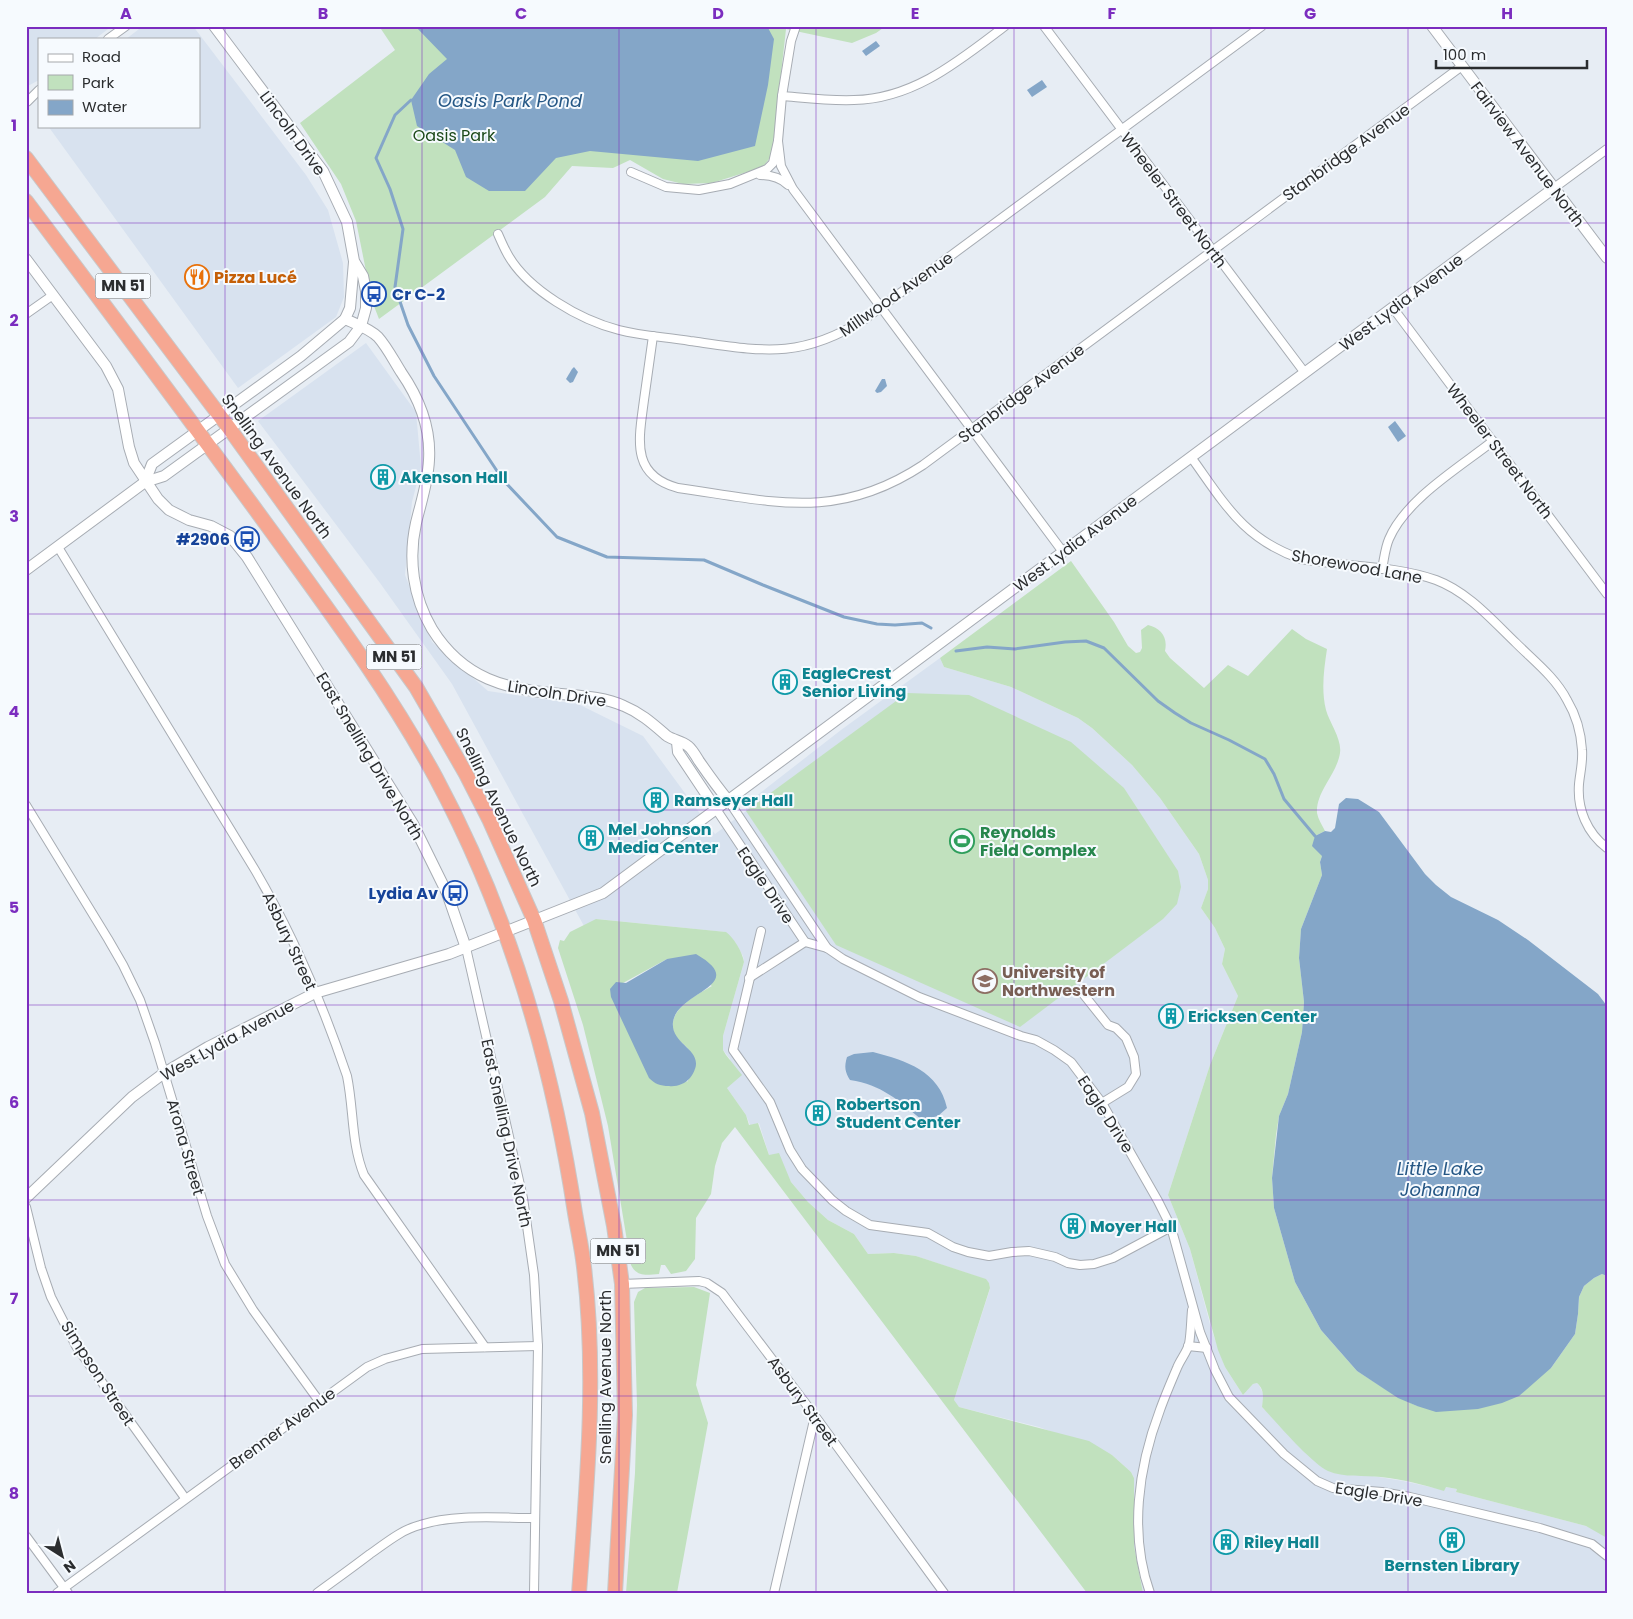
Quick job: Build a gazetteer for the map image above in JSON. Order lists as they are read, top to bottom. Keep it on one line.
{"streets":{"highway":["MN 51","Snelling Avenue North"],"street":["Lincoln Drive","Stanbridge Avenue","Fairview Avenue North","Wheeler Street North","Millwood Avenue","West Lydia Avenue","Shorewood Lane","East Snelling Drive North","Eagle Drive","Asbury Street","Arona Street","Simpson Street","Brenner Avenue"]},"crossings":[["Lincoln Drive","West Lydia Avenue"],["Lincoln Drive","Eagle Drive"],["Stanbridge Avenue","Fairview Avenue North"],["Stanbridge Avenue","Wheeler Street North"],["Stanbridge Avenue","Millwood Avenue"],["Fairview Avenue North","West Lydia Avenue"],["Wheeler Street North","Millwood Avenue"],["Wheeler Street North","West Lydia Avenue"],["West Lydia Avenue","Snelling Avenue North"],["West Lydia Avenue","Shorewood Lane"],["West Lydia Avenue","East Snelling Drive North"],["West Lydia Avenue","Eagle Drive"],["West Lydia Avenue","Asbury Street"],["West Lydia Avenue","Arona Street"],["Snelling Avenue North","Asbury Street"],["East Snelling Drive North","Brenner Avenue"],["Asbury Street","Brenner Avenue"],["Arona Street","Brenner Avenue"],["Simpson Street","Brenner Avenue"]],"water":["Oasis Park Pond","Little Lake Johanna"],"parks":["Oasis Park"],"places":{"restaurant":["Pizza Lucé"],"bus stop":["Cr C-2","#2906","Lydia Av"],"building":["Akenson Hall","EagleCrest Senior Living","Ramseyer Hall","Mel Johnson Media Center","Ericksen Center","Robertson Student Center","Moyer Hall","Bernsten Library","Riley Hall"],"sports":["Reynolds Field Complex"],"school or university":["University of Northwestern"]},"legend":["Road","Park","Water"],"scale_bar":"100 m","north":"bottom right","grid":{"columns":["A","B","C","D","E","F","G","H"],"rows":["1","2","3","4","5","6","7","8"]}}
